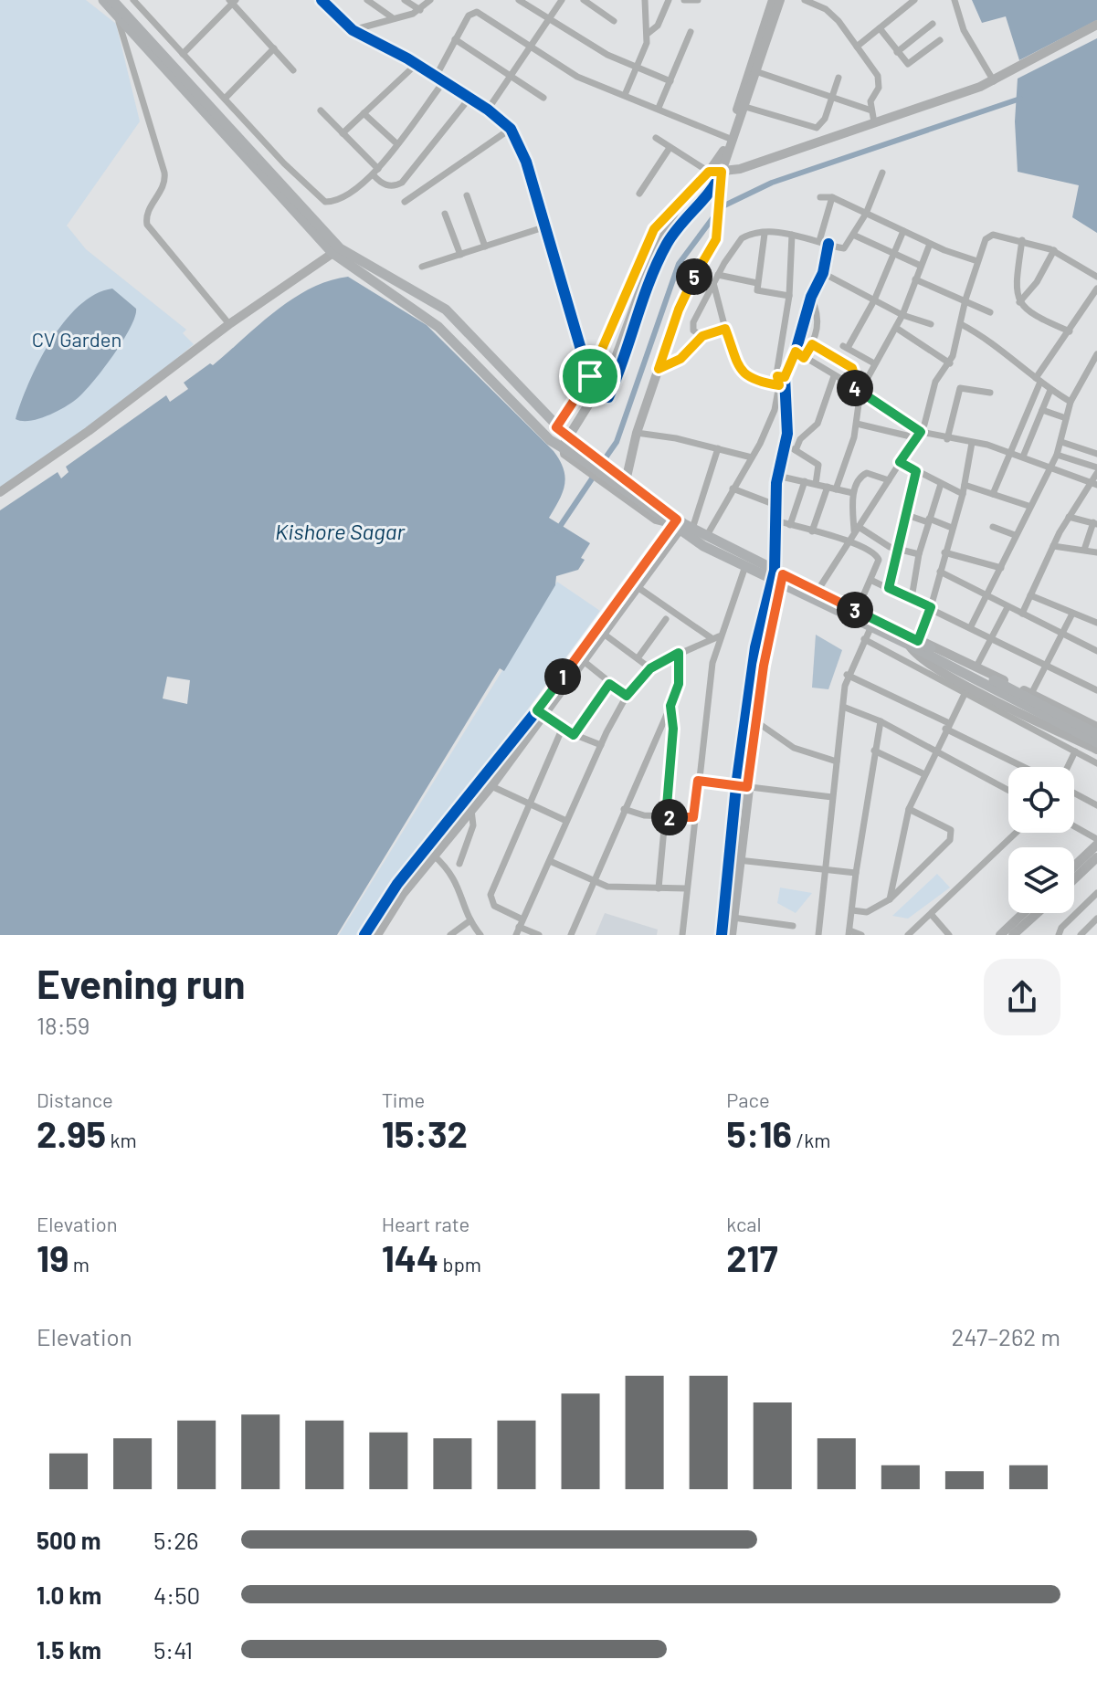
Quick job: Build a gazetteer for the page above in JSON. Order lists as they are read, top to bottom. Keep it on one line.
{"water":["Kishore Sagar"],"parks":["CV Garden"],"page":{"pins":["5","4","3","1","2"],"heading":["Evening run","18:59"],"stats":[["Distance","2.95 km"],["Time","15:32"],["Pace","5:16 /km"],["Elevation","19 m"],["Heart rate","144 bpm"],["kcal","217"]],"chart":["Elevation","247–262 m"],"list":[{"name":"500 m","note":"5:26"},{"name":"1.0 km","note":"4:50"},{"name":"1.5 km","note":"5:41"}]}}
